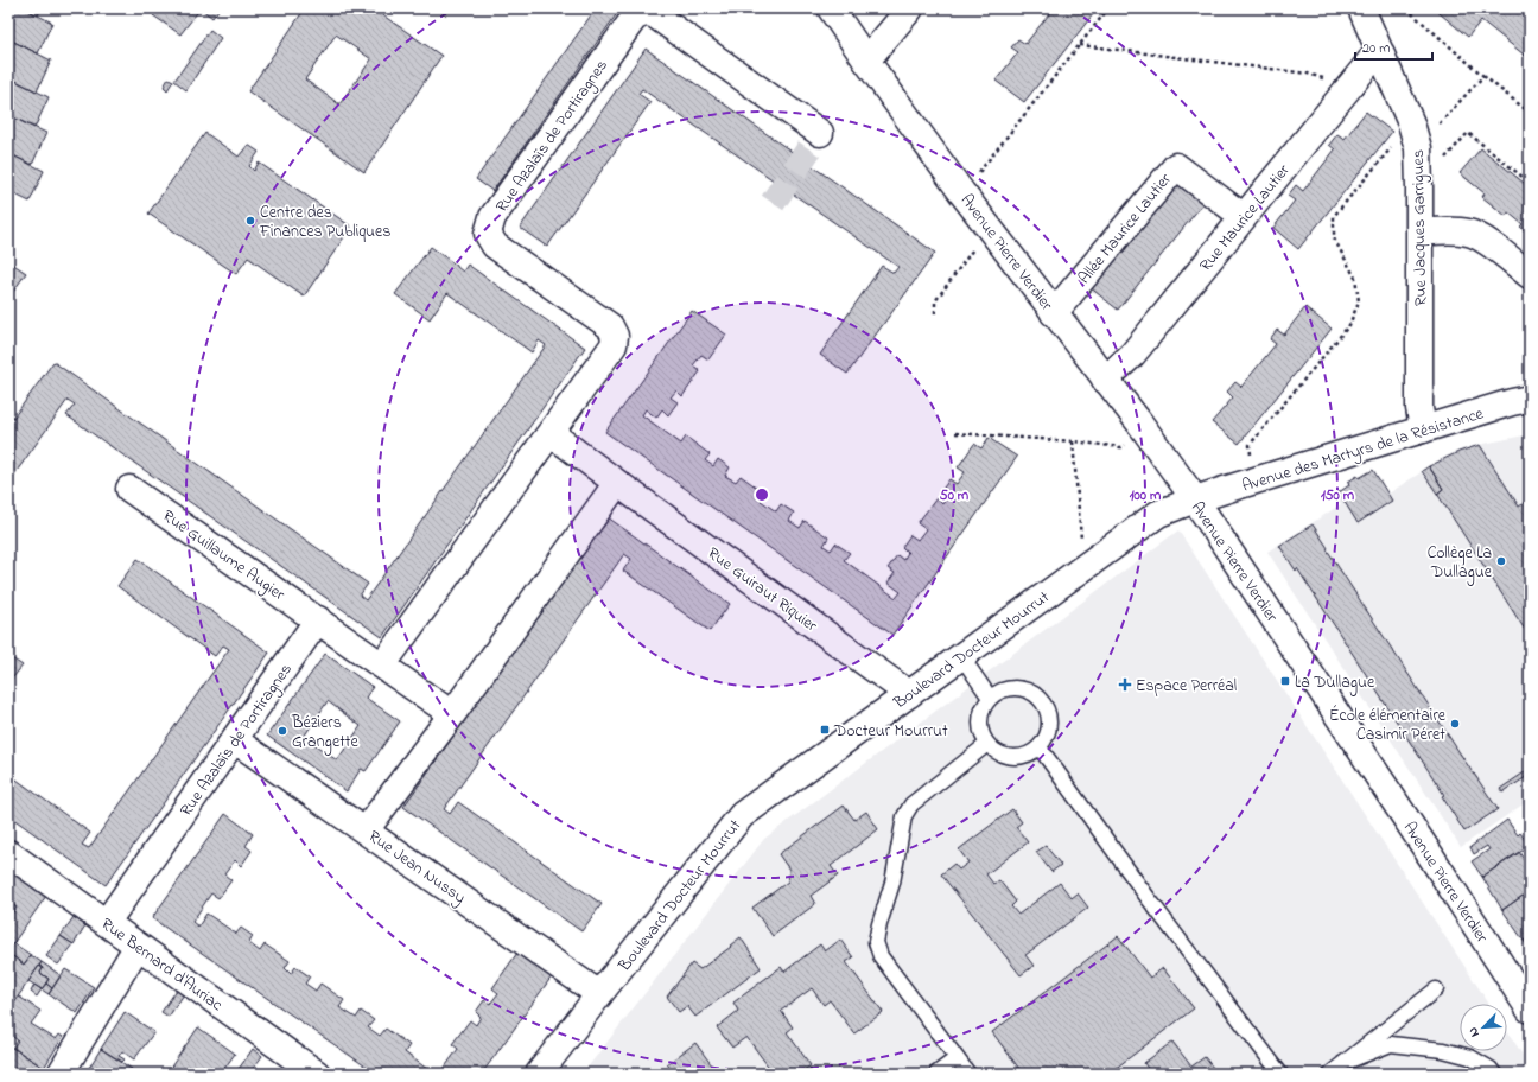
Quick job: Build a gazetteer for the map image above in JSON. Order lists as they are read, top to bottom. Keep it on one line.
{"streets":{"street":["Rue Azalaïs de Portiragnes","Rue Maurice Lautier","Allée Maurice Lautier","Rue Jacques Garrigues","Avenue Pierre Verdier","Avenue des Martyrs de la Résistance","Rue Guillaume Augier","Rue Guiraut Riquier","Boulevard Docteur Mourrut","Rue Jean Nussy","Rue Bernard d'Auriac"]},"crossings":[["Rue Azalaïs de Portiragnes","Rue Guillaume Augier"],["Rue Azalaïs de Portiragnes","Rue Jean Nussy"],["Rue Azalaïs de Portiragnes","Rue Bernard d'Auriac"],["Rue Maurice Lautier","Allée Maurice Lautier"],["Rue Maurice Lautier","Rue Jacques Garrigues"],["Rue Maurice Lautier","Avenue Pierre Verdier"],["Allée Maurice Lautier","Avenue Pierre Verdier"],["Rue Jacques Garrigues","Avenue des Martyrs de la Résistance"],["Avenue Pierre Verdier","Avenue des Martyrs de la Résistance"],["Avenue Pierre Verdier","Boulevard Docteur Mourrut"],["Avenue des Martyrs de la Résistance","Boulevard Docteur Mourrut"],["Rue Guiraut Riquier","Boulevard Docteur Mourrut"],["Boulevard Docteur Mourrut","Rue Jean Nussy"]],"places":{"other":["Centre des Finances Publiques","Collège La Dullague","École élémentaire Casimir Péret","Béziers Grangette"],"transit":["La Dullague","Docteur Mourrut"],"health":["Espace Perréal"]},"scale_bar":"20 m","north":"bottom left","rings":["50 m","100 m","150 m"]}
